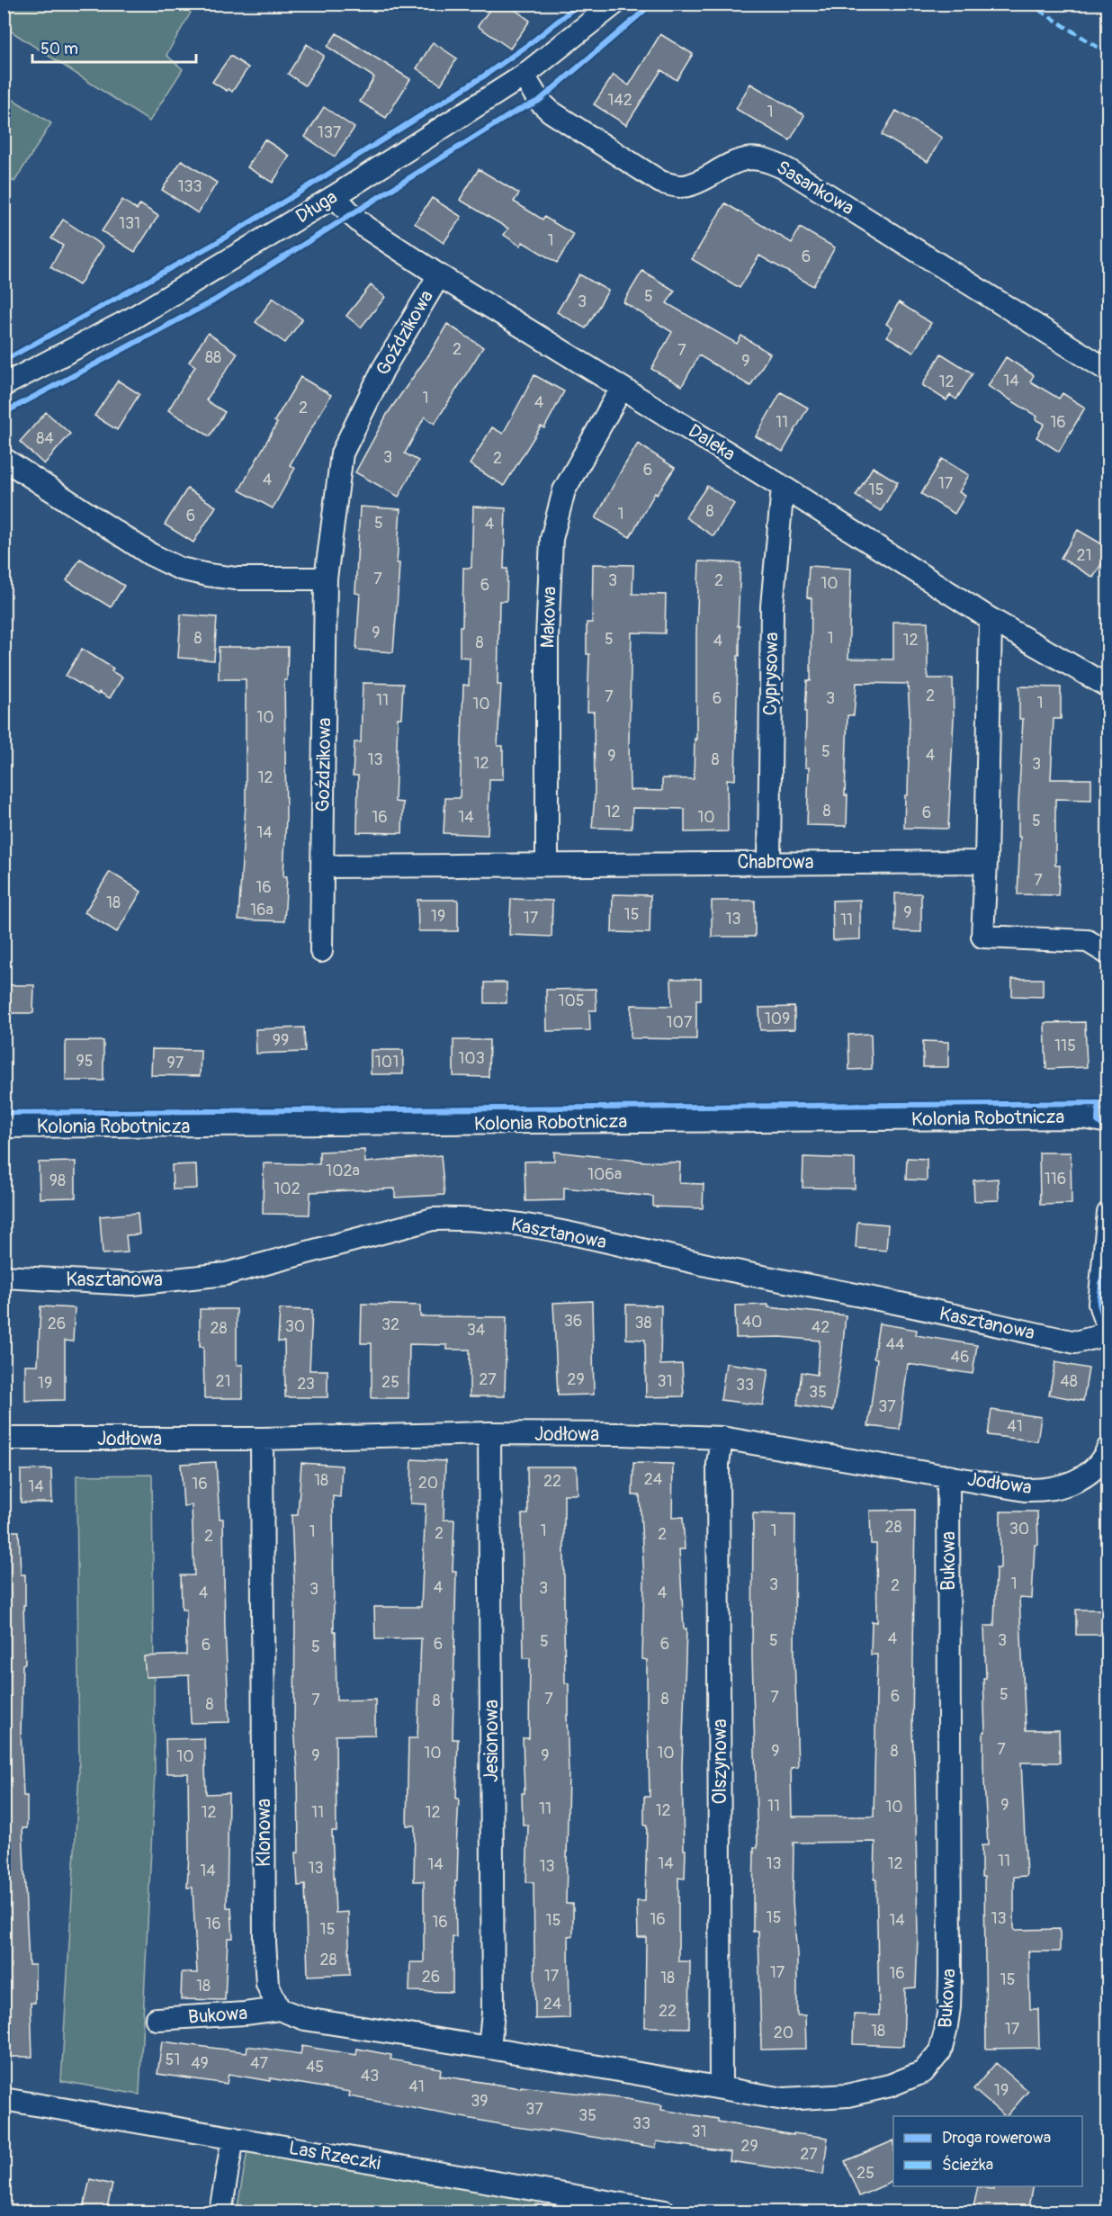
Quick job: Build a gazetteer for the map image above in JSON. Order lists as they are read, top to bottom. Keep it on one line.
{"streets":{"street":["Sasankowa","Długa","Goździkowa","Daleka","Makowa","Cyprysowa","Chabrowa","Kolonia Robotnicza","Kasztanowa","Jodłowa","Bukowa","Jesionowa","Olszynowa","Klonowa","Las Rzeczki"]},"crossings":[["Sasankowa","Długa"],["Długa","Daleka"],["Goździkowa","Daleka"],["Goździkowa","Chabrowa"],["Daleka","Makowa"],["Daleka","Cyprysowa"],["Makowa","Chabrowa"],["Cyprysowa","Chabrowa"],["Jodłowa","Bukowa"],["Jodłowa","Jesionowa"],["Jodłowa","Olszynowa"],["Jodłowa","Klonowa"],["Bukowa","Jesionowa"],["Bukowa","Olszynowa"],["Bukowa","Klonowa"]],"house_numbers":["142","1","137","133","131","1","6","5","3","2","7","88","9","14","12","1","4","2","11","16","84","3","2","6","4","17","15","8","1","6","5","4","21","7","3","2","10","6","9","8","1","5","12","4","8","2","7","6","3","11","1","10","10","5","4","9","13","8","12","3","12","8","12","6","16","14","10","5","14","7","16","18","16a","9","15","19","17","13","11","105","109","107","99","115","103","95","101","97","102a","106a","116","98","102","36","40","38","26","32","30","42","28","34","44","46","27","29","21","31","48","25","19","23","33","35","37","41","24","18","22","20","16","14","28","30","1","1","1","2","2","2","1","3","2","4","3","3","4","4","4","5","3","5","6","6","6","5","5","6","7","7","8","7","8","8","7","9","8","10","10","9","9","10","9","11","10","11","12","12","11","12","11","14","13","12","14","13","13","14","15","13","16","15","14","16","16","15","28","17","16","17","26","18","15","18","24","22","17","18","20","51","49","47","45","43","41","19","39","37","35","33","31","29","27","25"],"legend":["Droga rowerowa","Ścieżka"],"scale_bar":"50 m"}
